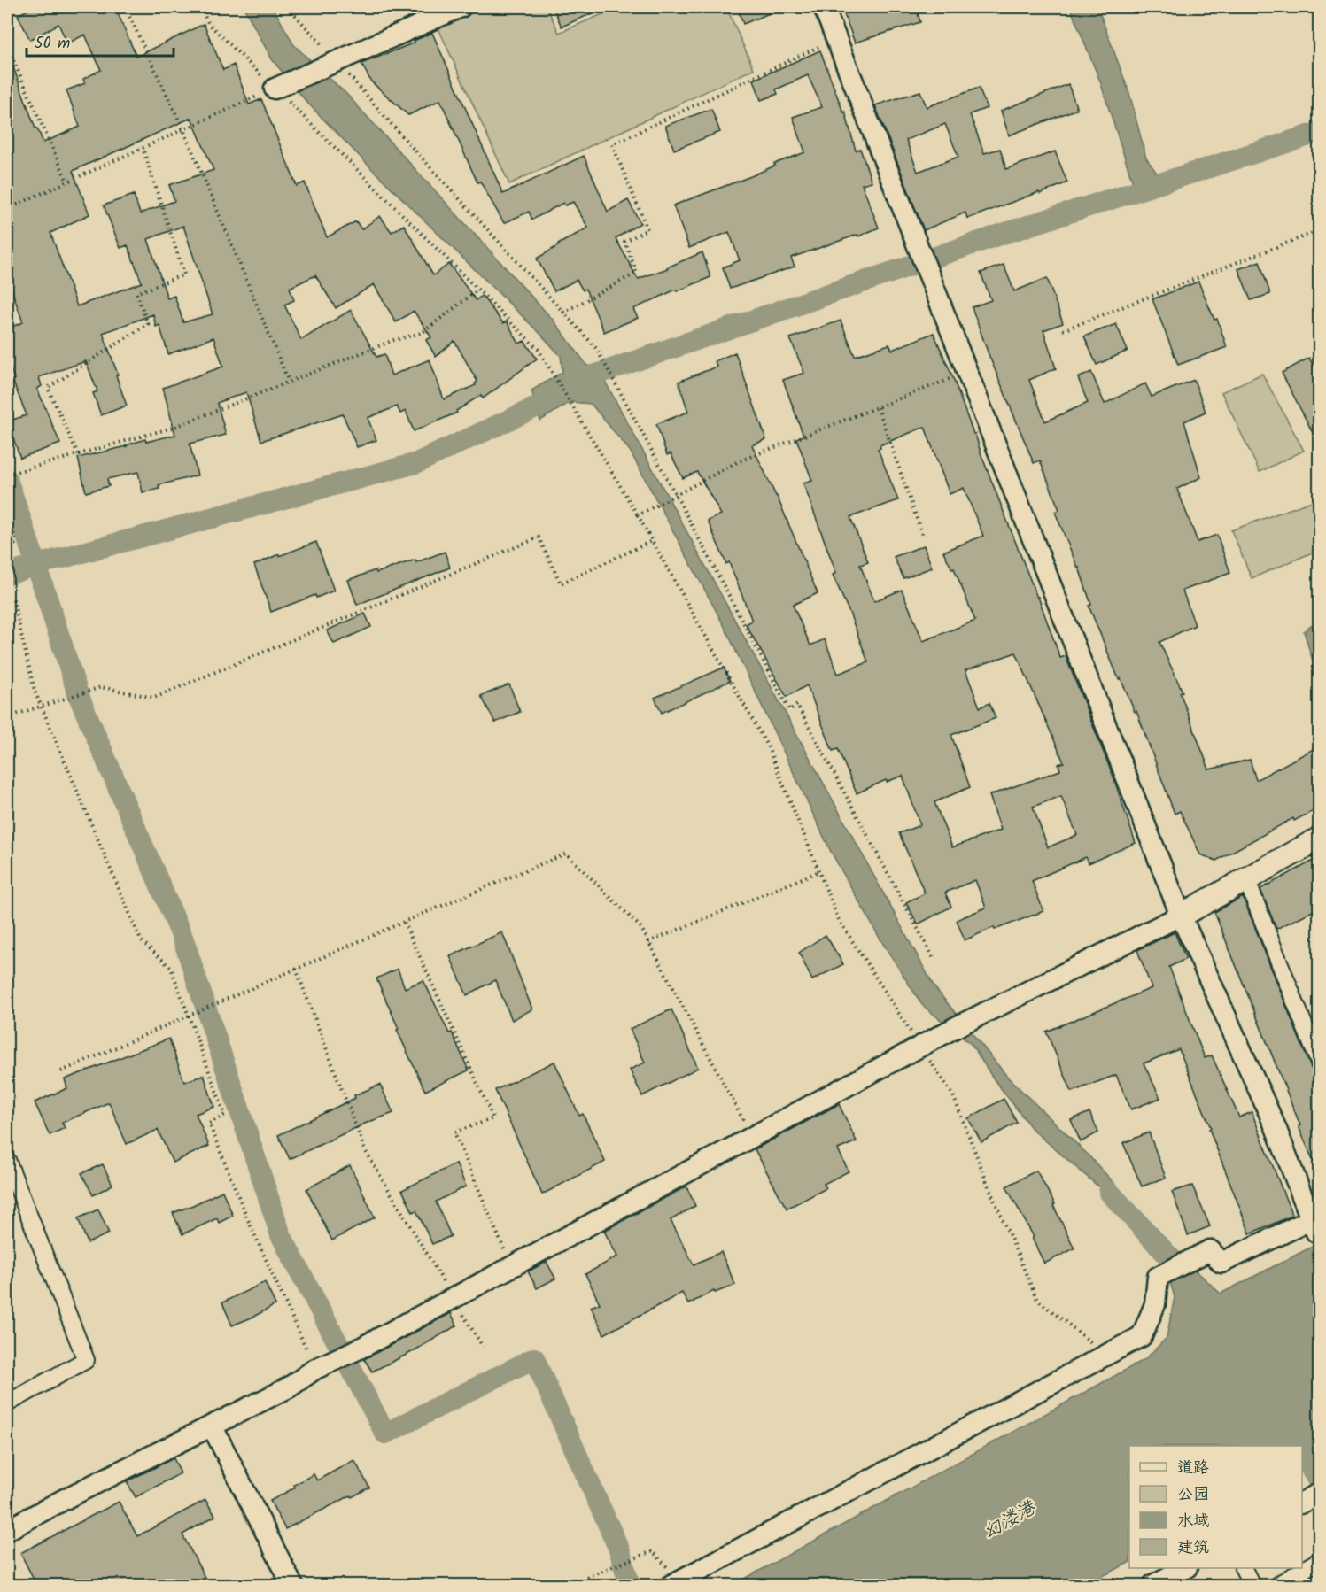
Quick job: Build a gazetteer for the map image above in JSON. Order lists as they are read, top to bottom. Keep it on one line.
{"water":["幻溇港"],"legend":["道路","公园","水域","建筑"],"scale_bar":"50 m"}
